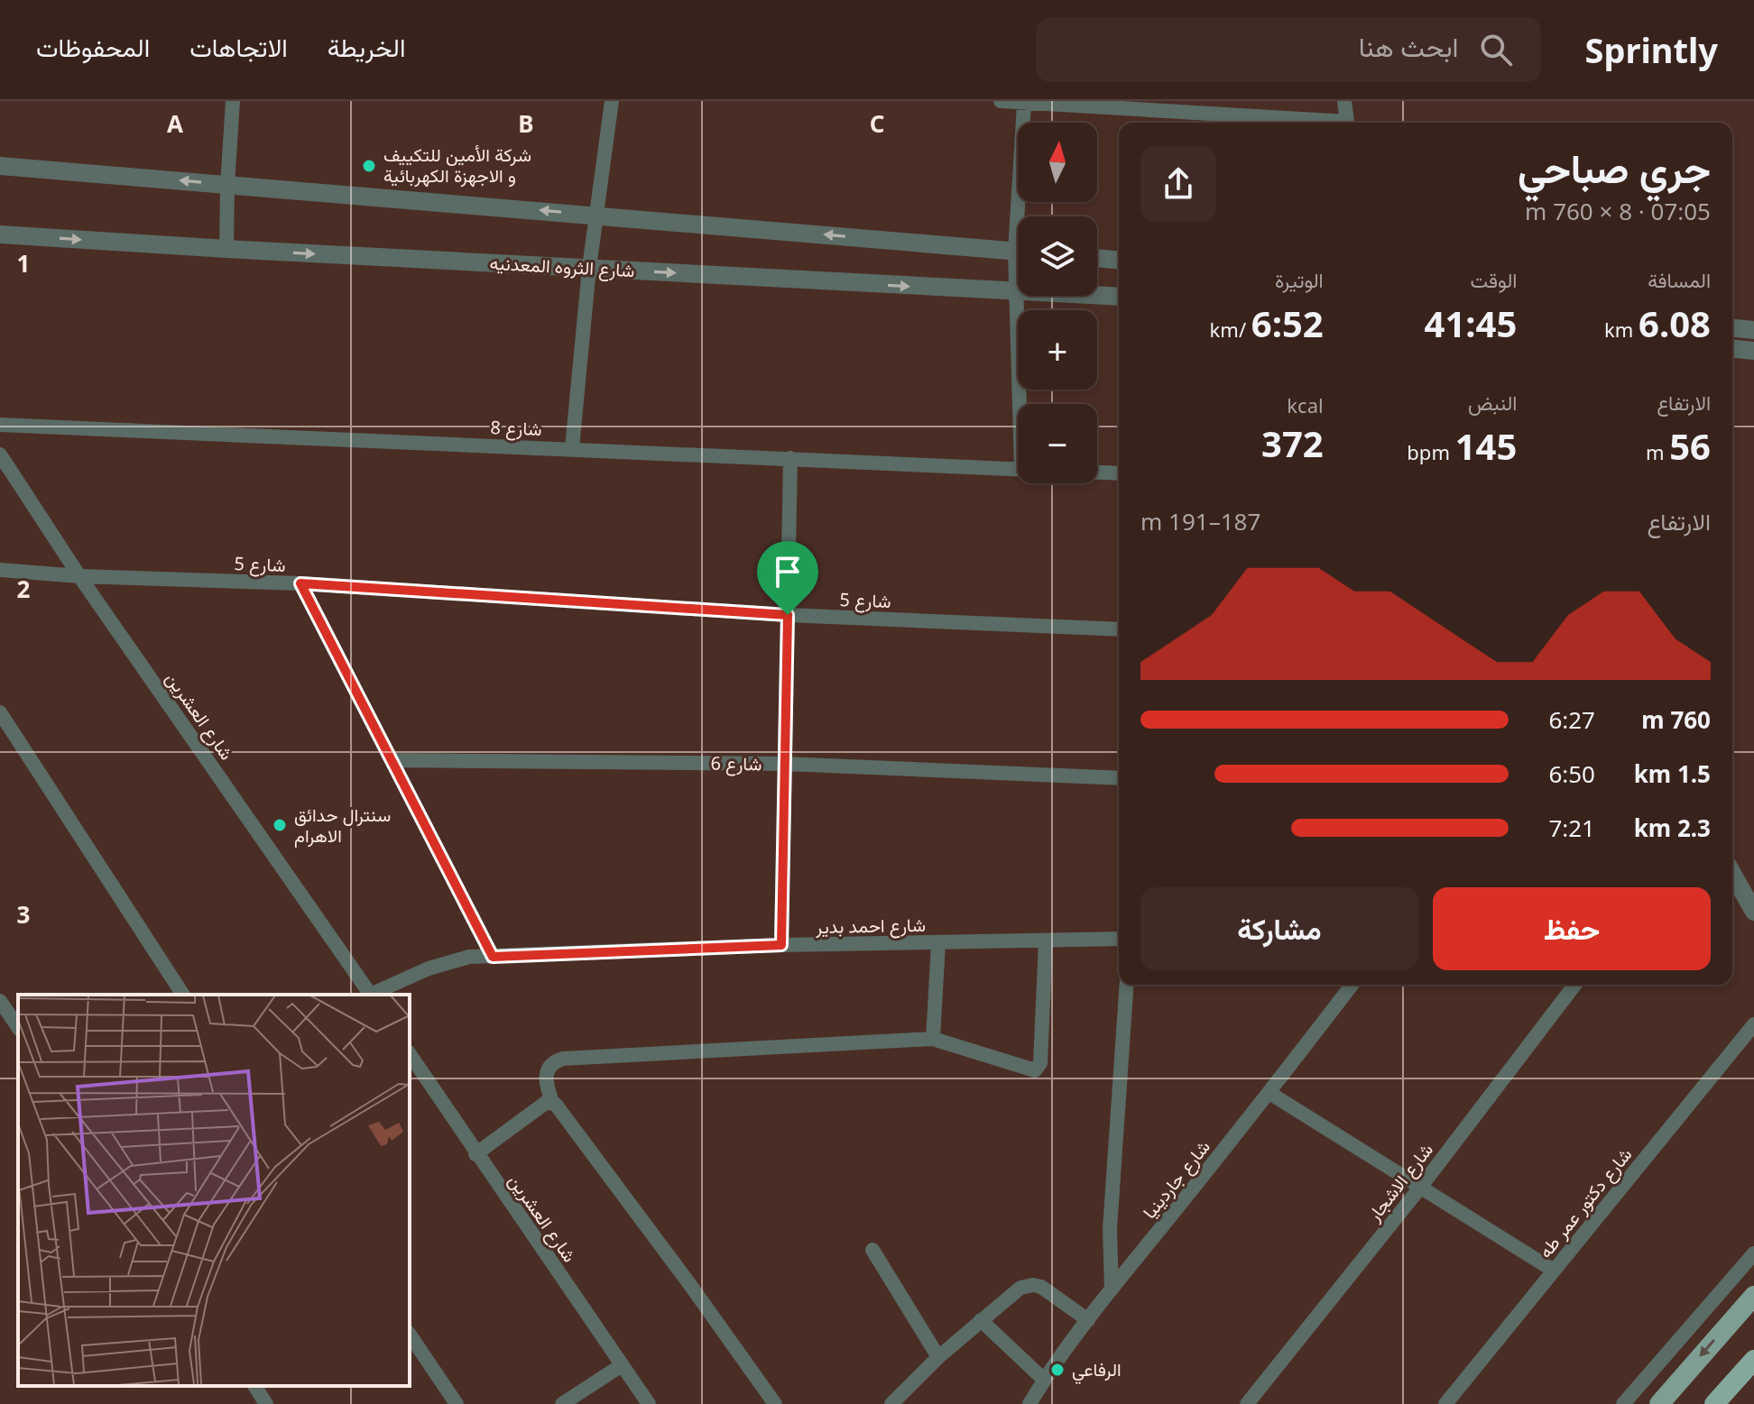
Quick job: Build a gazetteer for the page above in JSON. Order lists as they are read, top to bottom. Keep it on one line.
{"streets":{"street":["شارع الثروه المعدنيه","شارع 8","شارع 5","شارع العشرين","شارع 6","شارع احمد بدير","شارع جاردينيا","شارع الاشجار","شارع دكتور عمر طه"]},"crossings":[["شارع 5","شارع العشرين"]],"places":["شركة الأمين للتكييف و الاجهزة الكهربائية","سنترال حدائق الاهرام","الرفاعي"],"north":"top","page":{"header":"Sprintly","search":"ابحث هنا","nav":["الخريطة","الاتجاهات","المحفوظات"],"map_buttons":["+","−"],"heading":["جري صباحي","07:05 · 8 × 760 m"],"stats":[["المسافة","6.08 km"],["الوقت","41:45"],["الوتيرة","6:52 /km"],["الارتفاع","56 m"],["النبض","145 bpm"],["kcal","372"]],"chart":["الارتفاع","187–191 m"],"list":[{"name":"760 m","note":"6:27"},{"name":"1.5 km","note":"6:50"},{"name":"2.3 km","note":"7:21"}],"buttons":["حفظ","مشاركة"]},"grid":{"columns":["A","B","C"],"rows":["1","2","3"]}}
